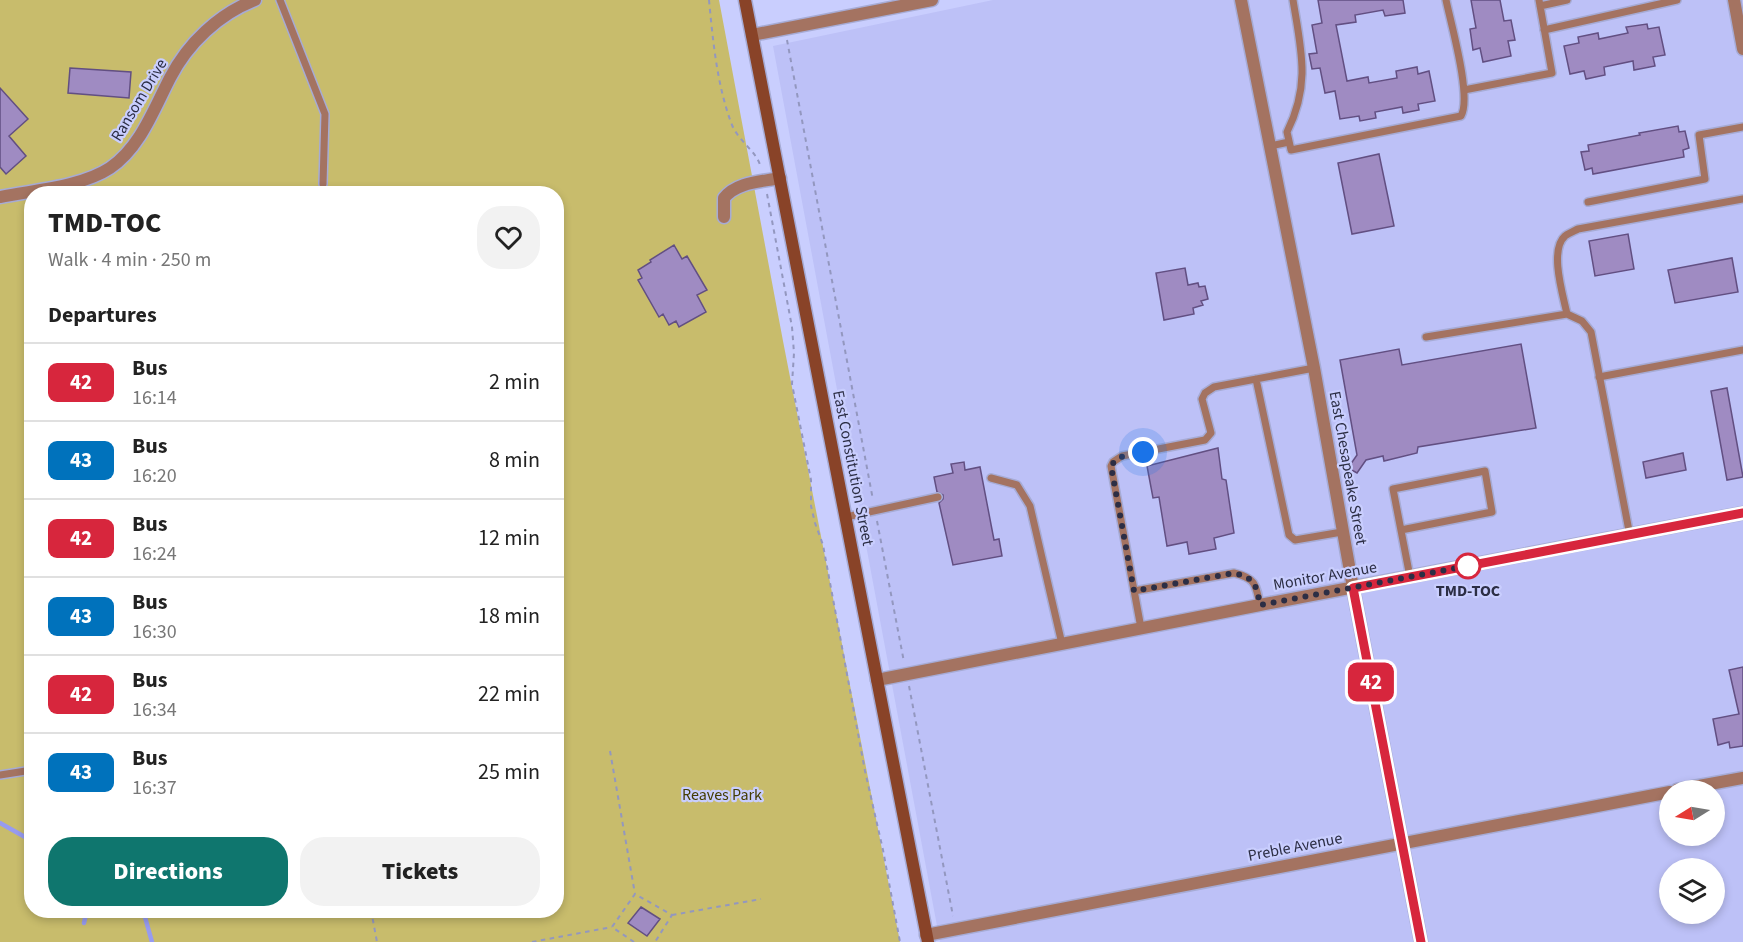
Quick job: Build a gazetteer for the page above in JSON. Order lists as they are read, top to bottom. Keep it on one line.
{"streets":{"main road":["East Constitution Street"],"street":["Ransom Drive","East Chesapeake Street","Monitor Avenue","Preble Avenue"]},"crossings":[["East Constitution Street","Monitor Avenue"],["East Constitution Street","Preble Avenue"],["East Chesapeake Street","Monitor Avenue"],["East Chesapeake Street","Preble Avenue"]],"parks":["Reaves Park"],"places":["TMD-TOC"],"lines":["bus line 42"],"north":"left","page":{"on_map":"42","heading":[["TMD-TOC","Walk · 4 min · 250 m"],"Departures"],"list":[{"mark":"42","name":"Bus","note":"16:14","value":"2 min"},{"mark":"43","name":"Bus","note":"16:20","value":"8 min"},{"mark":"42","name":"Bus","note":"16:24","value":"12 min"},{"mark":"43","name":"Bus","note":"16:30","value":"18 min"},{"mark":"42","name":"Bus","note":"16:34","value":"22 min"},{"mark":"43","name":"Bus","note":"16:37","value":"25 min"}],"buttons":["Directions","Tickets"]}}
